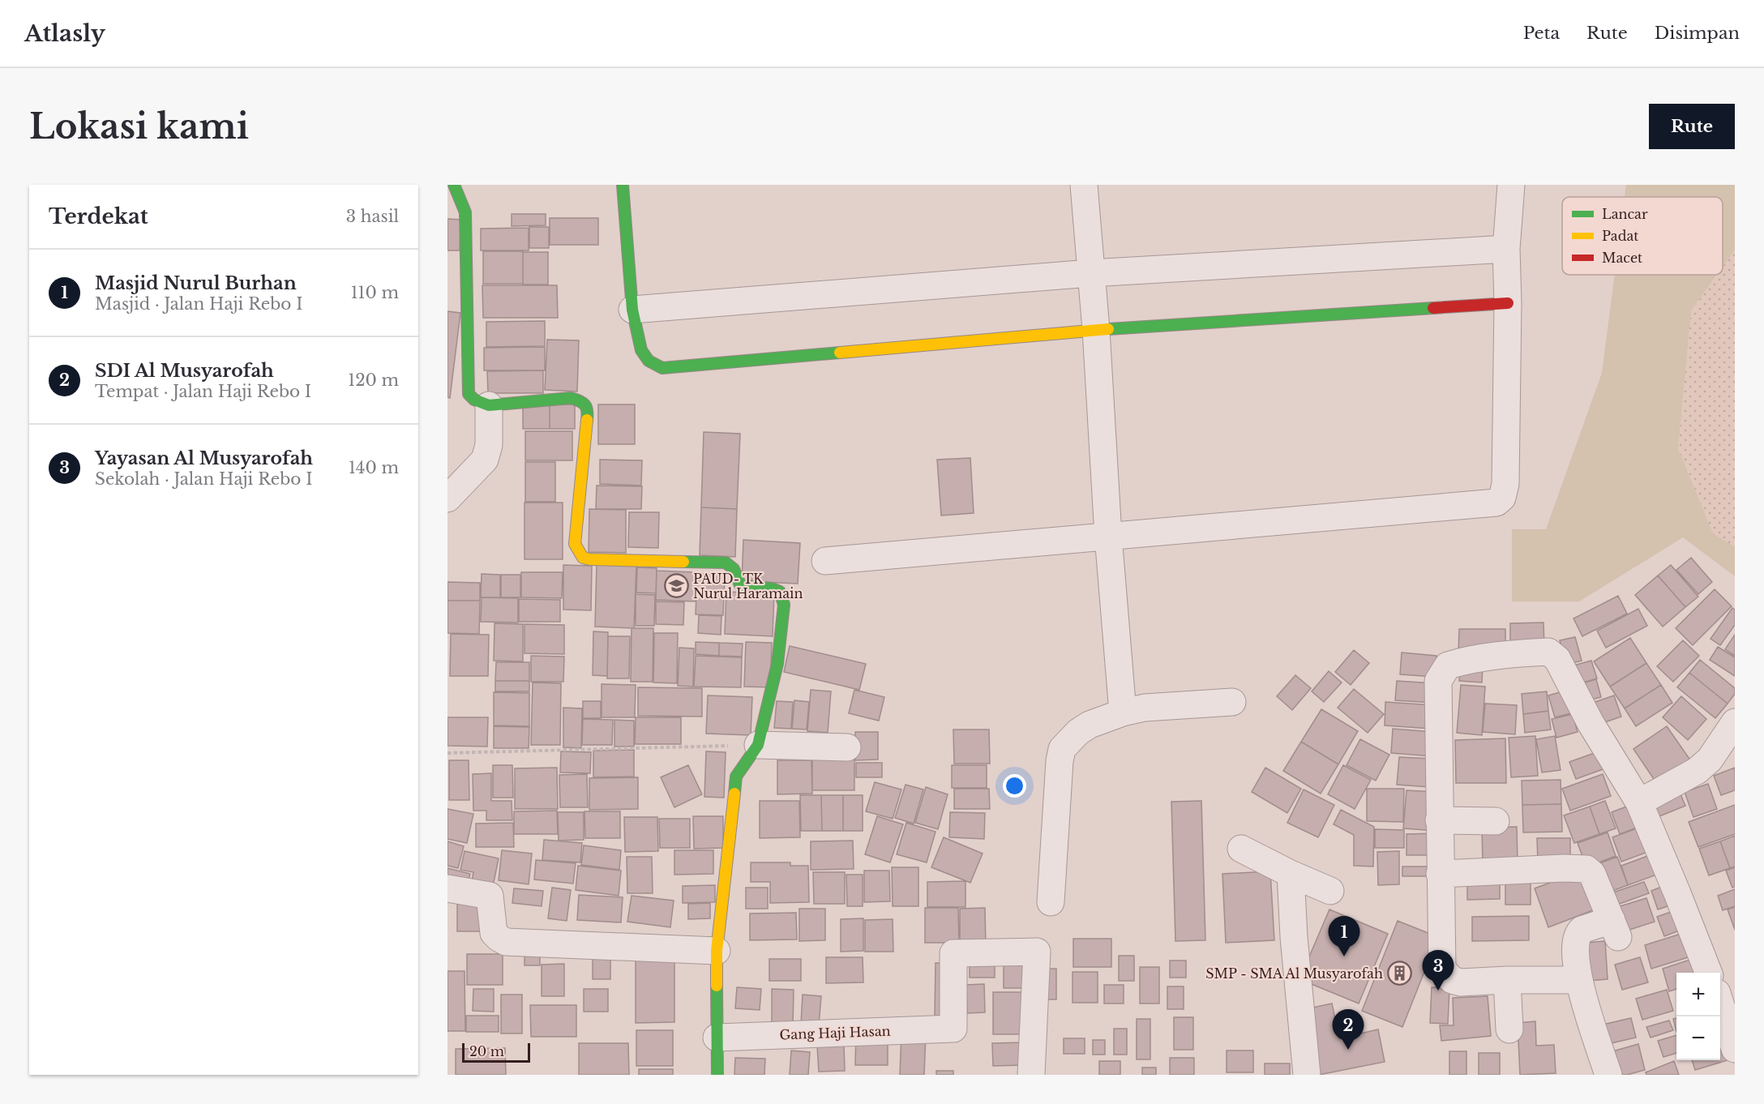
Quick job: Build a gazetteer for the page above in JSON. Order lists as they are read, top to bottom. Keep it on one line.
{"streets":{"street":["Gang Haji Hasan"]},"places":{"school or university":["PAUD- TK Nurul Haramain"],"building":["SMP - SMA Al Musyarofah"]},"legend":["Lancar","Padat","Macet"],"scale_bar":"20 m","page":{"header":"Atlasly","nav":["Peta","Rute","Disimpan"],"buttons":"Rute","title":"Lokasi kami","heading":["Terdekat","3 hasil"],"list":[{"mark":"1","name":"Masjid Nurul Burhan","note":"Masjid · Jalan Haji Rebo I","value":"110 m"},{"mark":"2","name":"SDI Al Musyarofah","note":"Tempat · Jalan Haji Rebo I","value":"120 m"},{"mark":"3","name":"Yayasan Al Musyarofah","note":"Sekolah · Jalan Haji Rebo I","value":"140 m"}],"pins":["1","3","2"],"map_buttons":["+","−"],"scale":"20 m"}}
